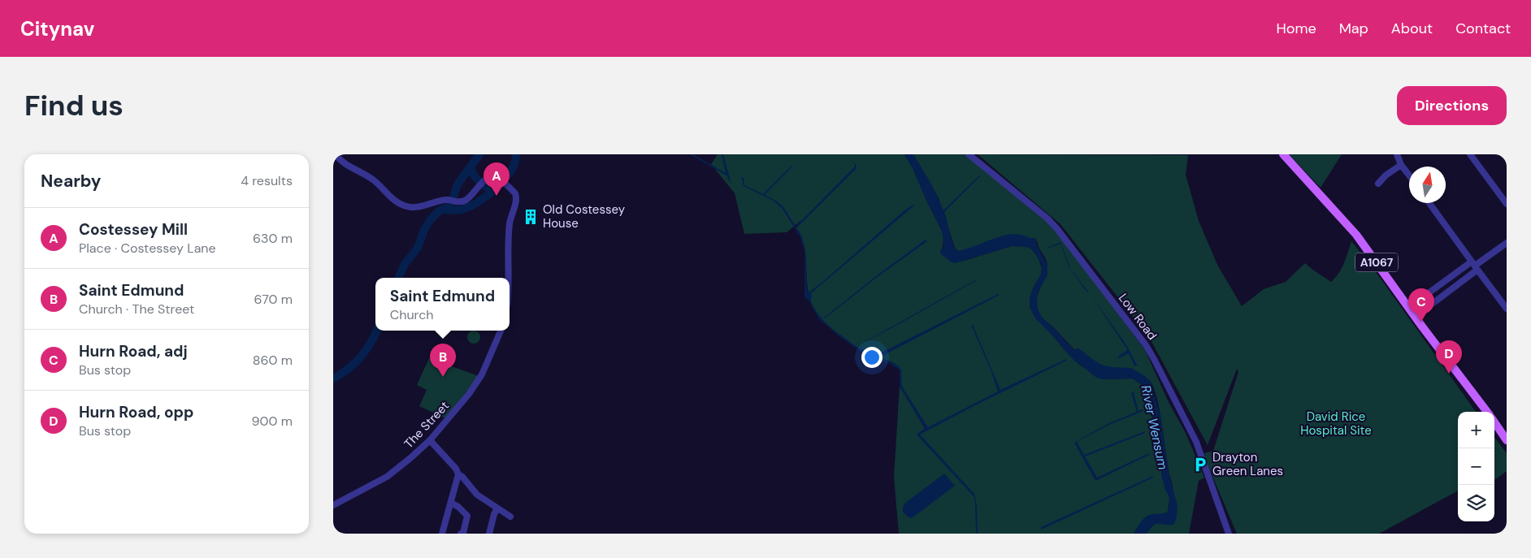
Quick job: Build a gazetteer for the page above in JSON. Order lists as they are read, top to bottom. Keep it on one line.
{"streets":{"main road":["A1067"],"street":["Low Road","The Street"]},"water":["River Wensum"],"parks":["David Rice Hospital Site"],"places":{"building":["Old Costessey House"],"parking":["Drayton Green Lanes"]},"north":"top","page":{"header":"Citynav","nav":["Home","Map","About","Contact"],"buttons":"Directions","title":"Find us","heading":["Nearby","4 results"],"pins":["A","C","D","B"],"list":[{"mark":"A","name":"Costessey Mill","note":"Place · Costessey Lane","value":"630 m"},{"mark":"B","name":"Saint Edmund","note":"Church · The Street","value":"670 m"},{"mark":"C","name":"Hurn Road, adj","note":"Bus stop","value":"860 m"},{"mark":"D","name":"Hurn Road, opp","note":"Bus stop","value":"900 m"}],"popup":["Saint Edmund","Church"],"map_buttons":["+","−"]}}
